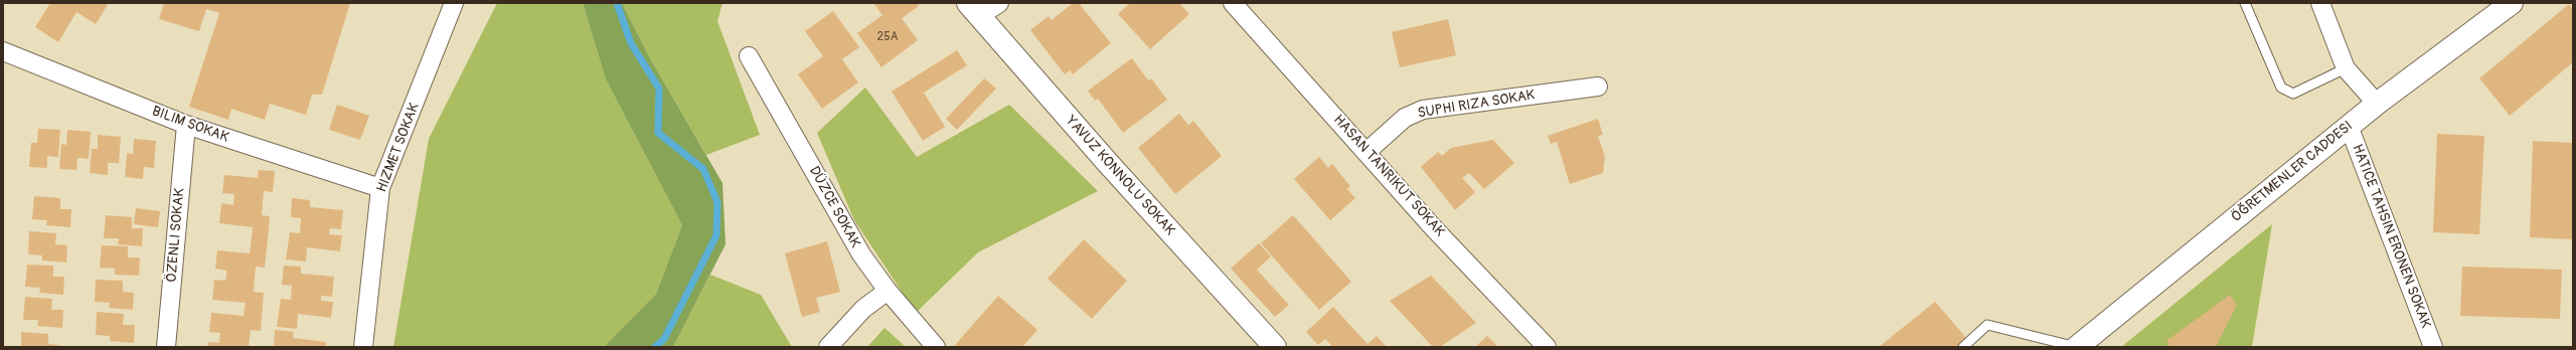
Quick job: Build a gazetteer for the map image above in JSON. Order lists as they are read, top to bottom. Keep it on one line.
{"streets":{"main road":["ÖĞRETMENLER CADDESI","YAVUZ KONNOLU SOKAK"],"street":["SUPHI RIZA SOKAK","BILIM SOKAK","HIZMET SOKAK","HASAN TANRIKUT SOKAK","DÜZCE SOKAK","ÖZENLI SOKAK","HATICE TAHSIN ERONEN SOKAK"]},"crossings":[["SUPHI RIZA SOKAK","HASAN TANRIKUT SOKAK"],["BILIM SOKAK","HIZMET SOKAK"],["BILIM SOKAK","ÖZENLI SOKAK"],["ÖĞRETMENLER CADDESI","HATICE TAHSIN ERONEN SOKAK"]],"house_numbers":["25A"]}
